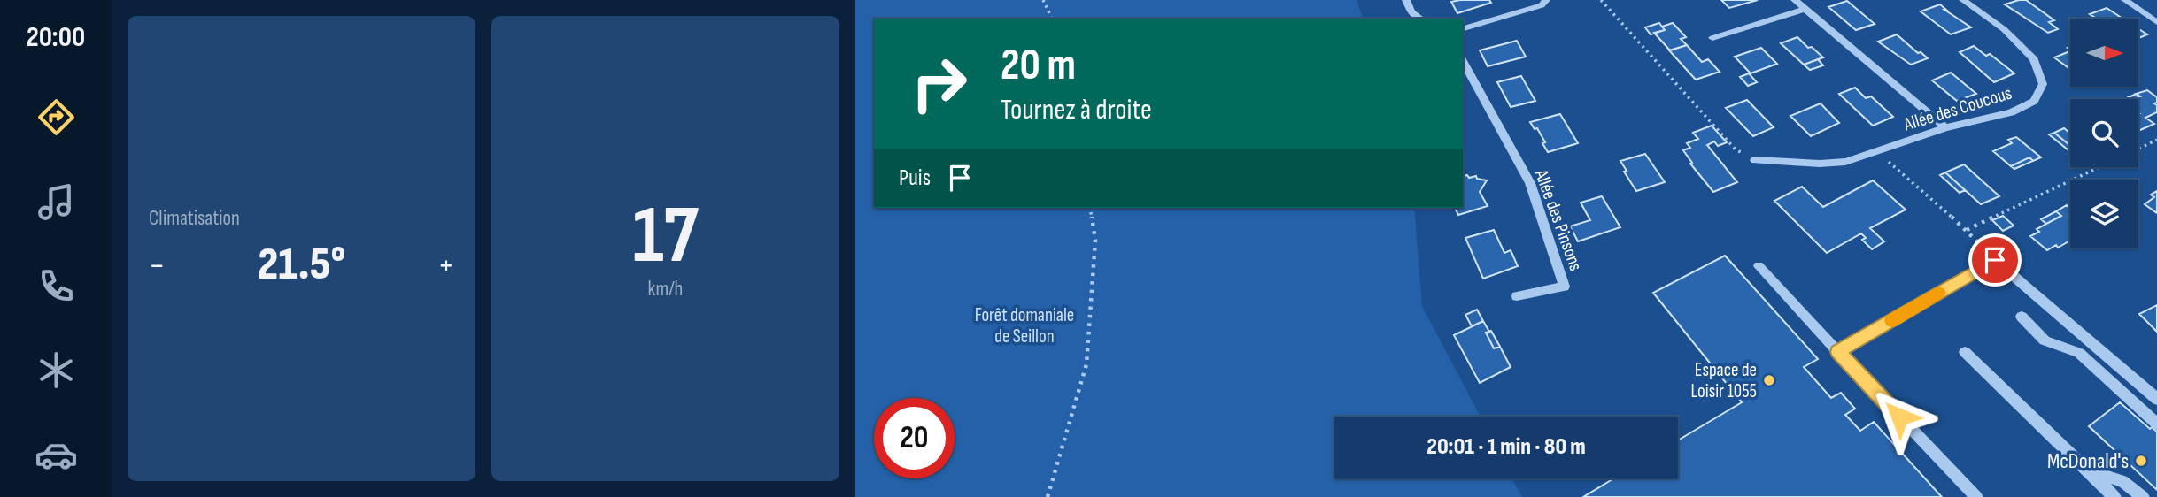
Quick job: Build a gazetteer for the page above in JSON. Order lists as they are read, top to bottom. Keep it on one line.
{"streets":{"street":["Allée des Coucous","Allée des Pinsons"]},"parks":["Forêt domaniale de Seillon"],"places":["Espace de Loisir 1055","McDonald's"],"north":"right","page":{"tabs":"20:00","tile":["Climatisation",["17","km/h"]],"turn":["20 m","Tournez à droite"],"then":"Puis","heat":["−","21.5°","+"],"limit":"20","trip":"20:01 · 1 min · 80 m"}}
